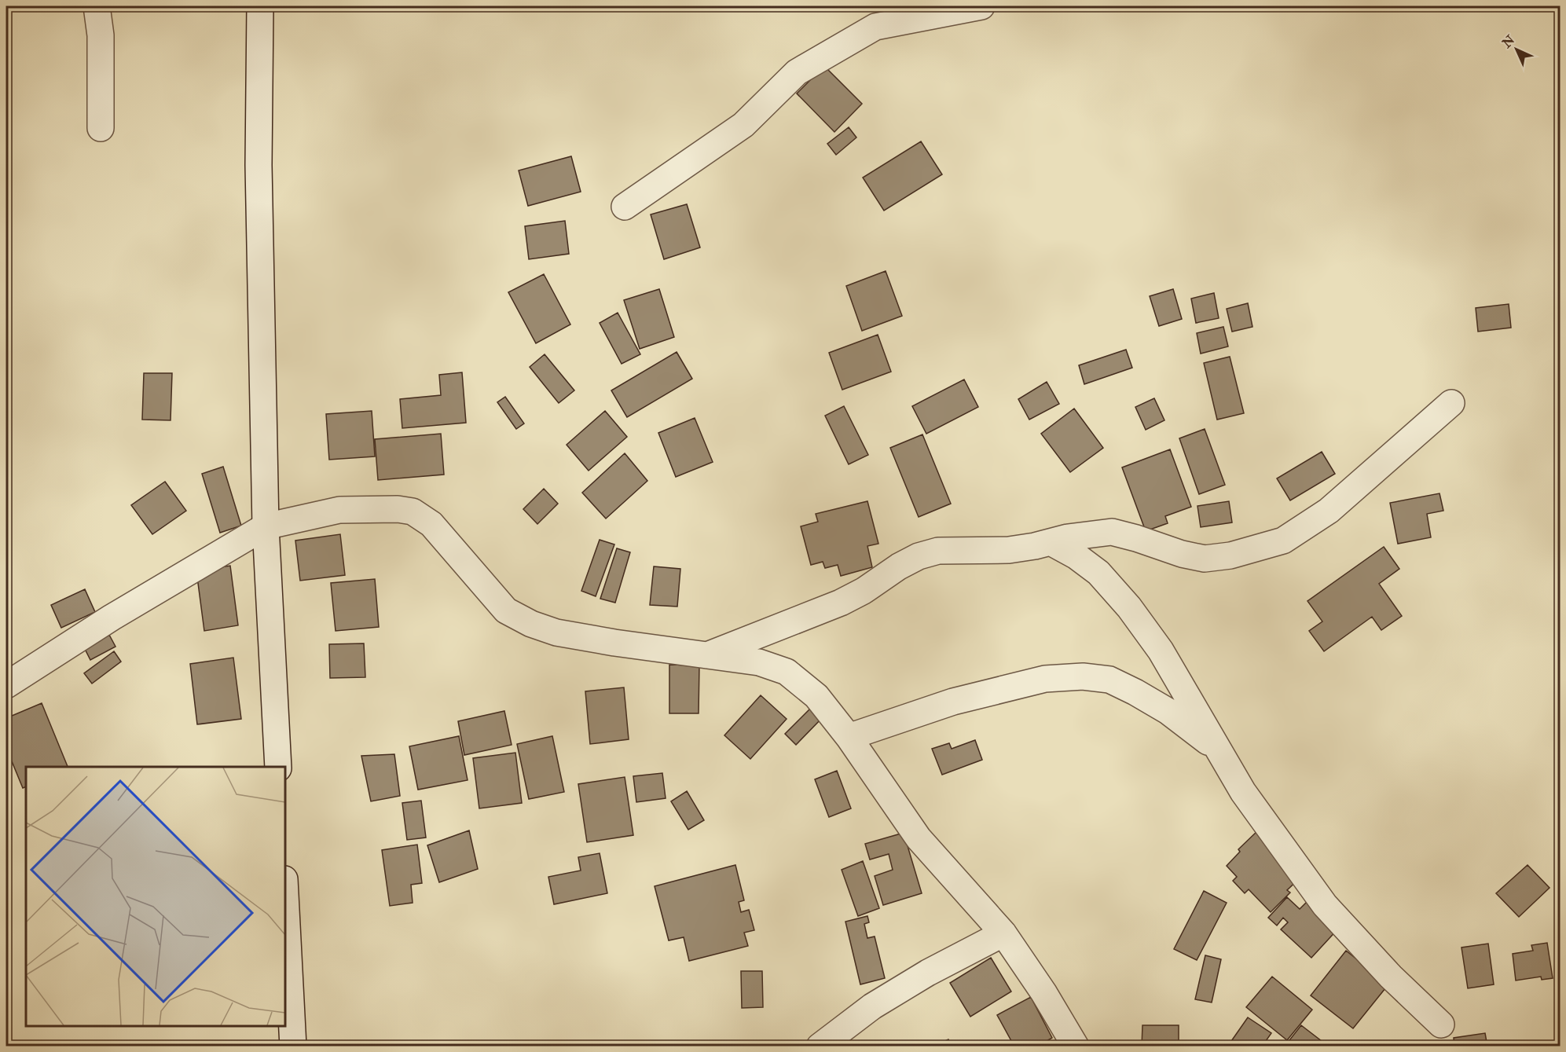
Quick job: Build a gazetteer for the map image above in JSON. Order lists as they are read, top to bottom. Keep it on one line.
{"north":"top left"}
